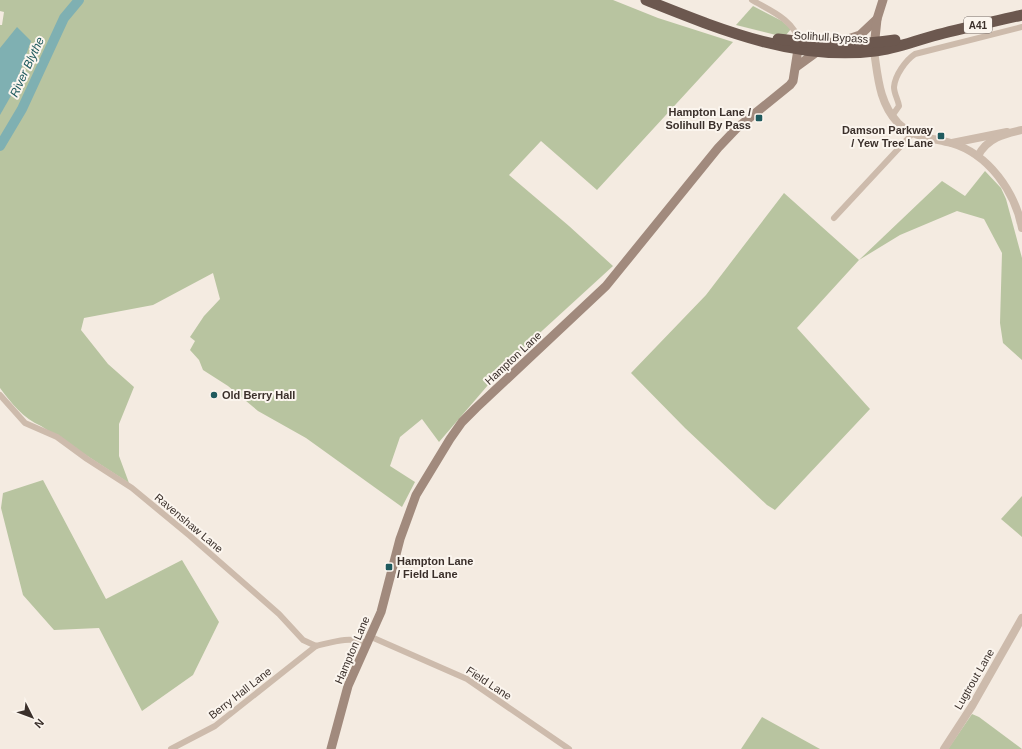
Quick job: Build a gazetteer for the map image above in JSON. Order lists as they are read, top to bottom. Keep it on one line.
{"streets":{"highway":["A41","Solihull Bypass"],"main road":["Hampton Lane"],"street":["Ravenshaw Lane","Lugtrout Lane","Field Lane","Berry Hall Lane"]},"crossings":[["Solihull Bypass","Hampton Lane"],["Hampton Lane","Field Lane"],["Ravenshaw Lane","Berry Hall Lane"]],"water":["River Blythe"],"places":{"transit":["Hampton Lane / Solihull By Pass","Damson Parkway / Yew Tree Lane","Hampton Lane / Field Lane"],"other":["Old Berry Hall"]},"north":"bottom right"}
